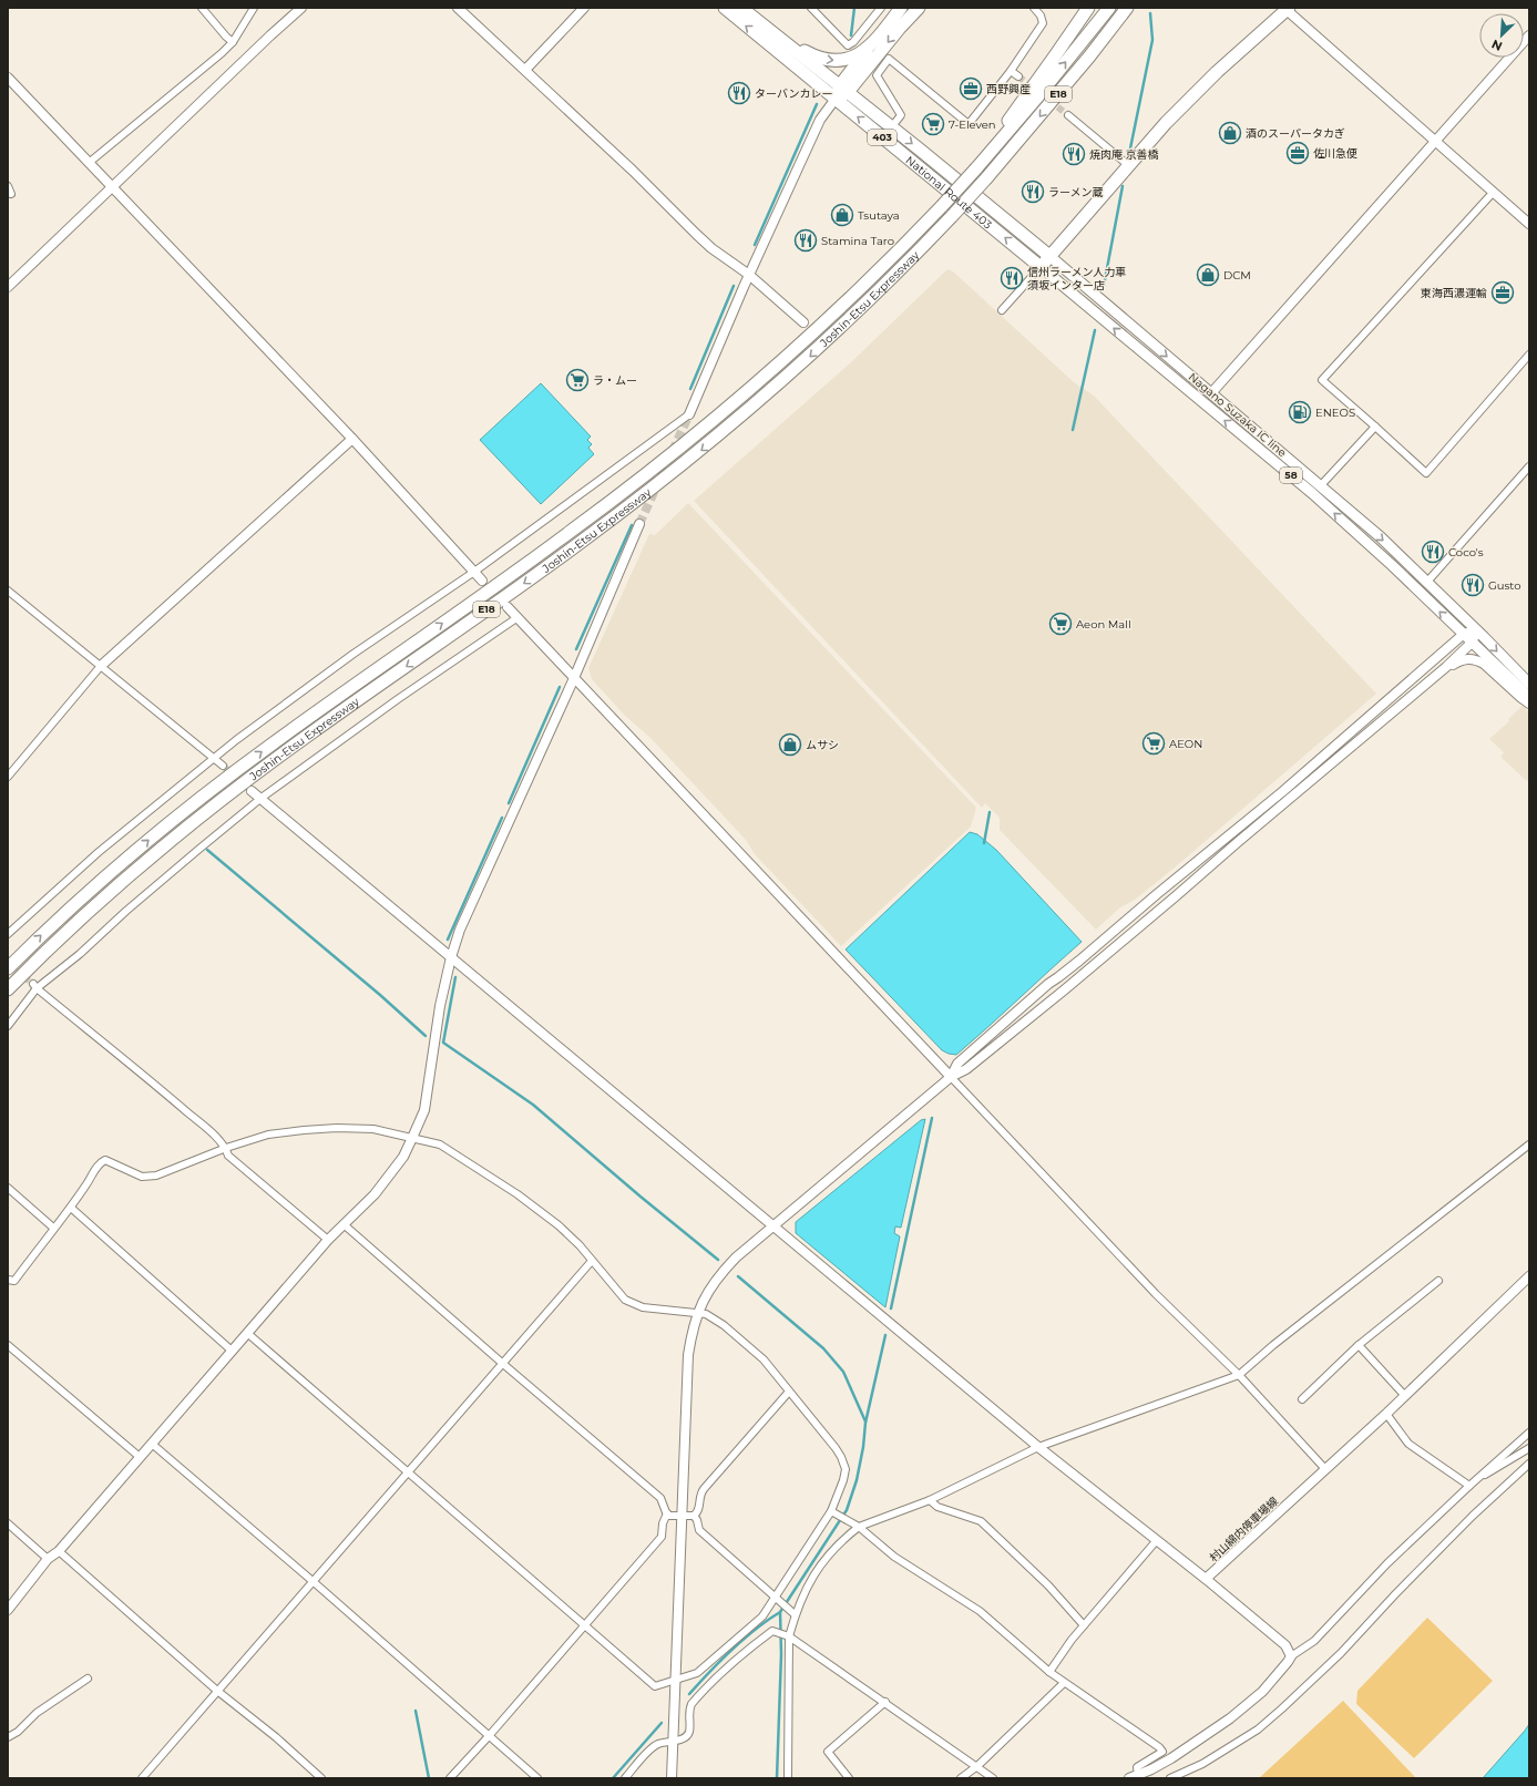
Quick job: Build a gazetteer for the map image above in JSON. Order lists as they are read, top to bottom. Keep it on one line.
{"streets":{"highway":["E18","403","National Route 403","Joshin-Etsu Expressway"],"main road":["Nagano Suzaka IC line","58"],"street":["村山綿内停車場線"]},"crossings":[["National Route 403","Nagano Suzaka IC line"]],"places":{"office":["西野興産","佐川急便","東海西濃運輸"],"restaurant":["ターバンカレー","焼肉庵 京善橋","ラーメン蔵","Stamina Taro","信州ラーメン人力車 須坂インター店","Coco's","Gusto"],"supermarket":["7-Eleven","ラ・ムー","Aeon Mall","AEON"],"shop":["酒のスーパータカぎ","Tsutaya","DCM","ムサシ"],"fuel station":["ENEOS"]},"north":"bottom left"}
